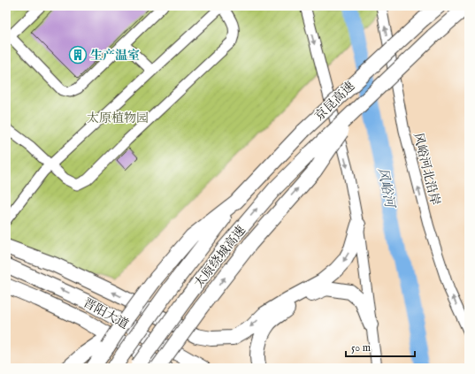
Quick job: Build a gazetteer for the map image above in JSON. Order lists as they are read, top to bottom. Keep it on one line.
{"streets":{"highway":["京昆高速","太原绕城高速","晋阳大道"],"street":["风峪河北沿岸"]},"crossings":[["京昆高速","太原绕城高速"]],"water":["风峪河"],"parks":["太原植物园"],"places":{"building":["生产温室"]},"scale_bar":"50 m"}
